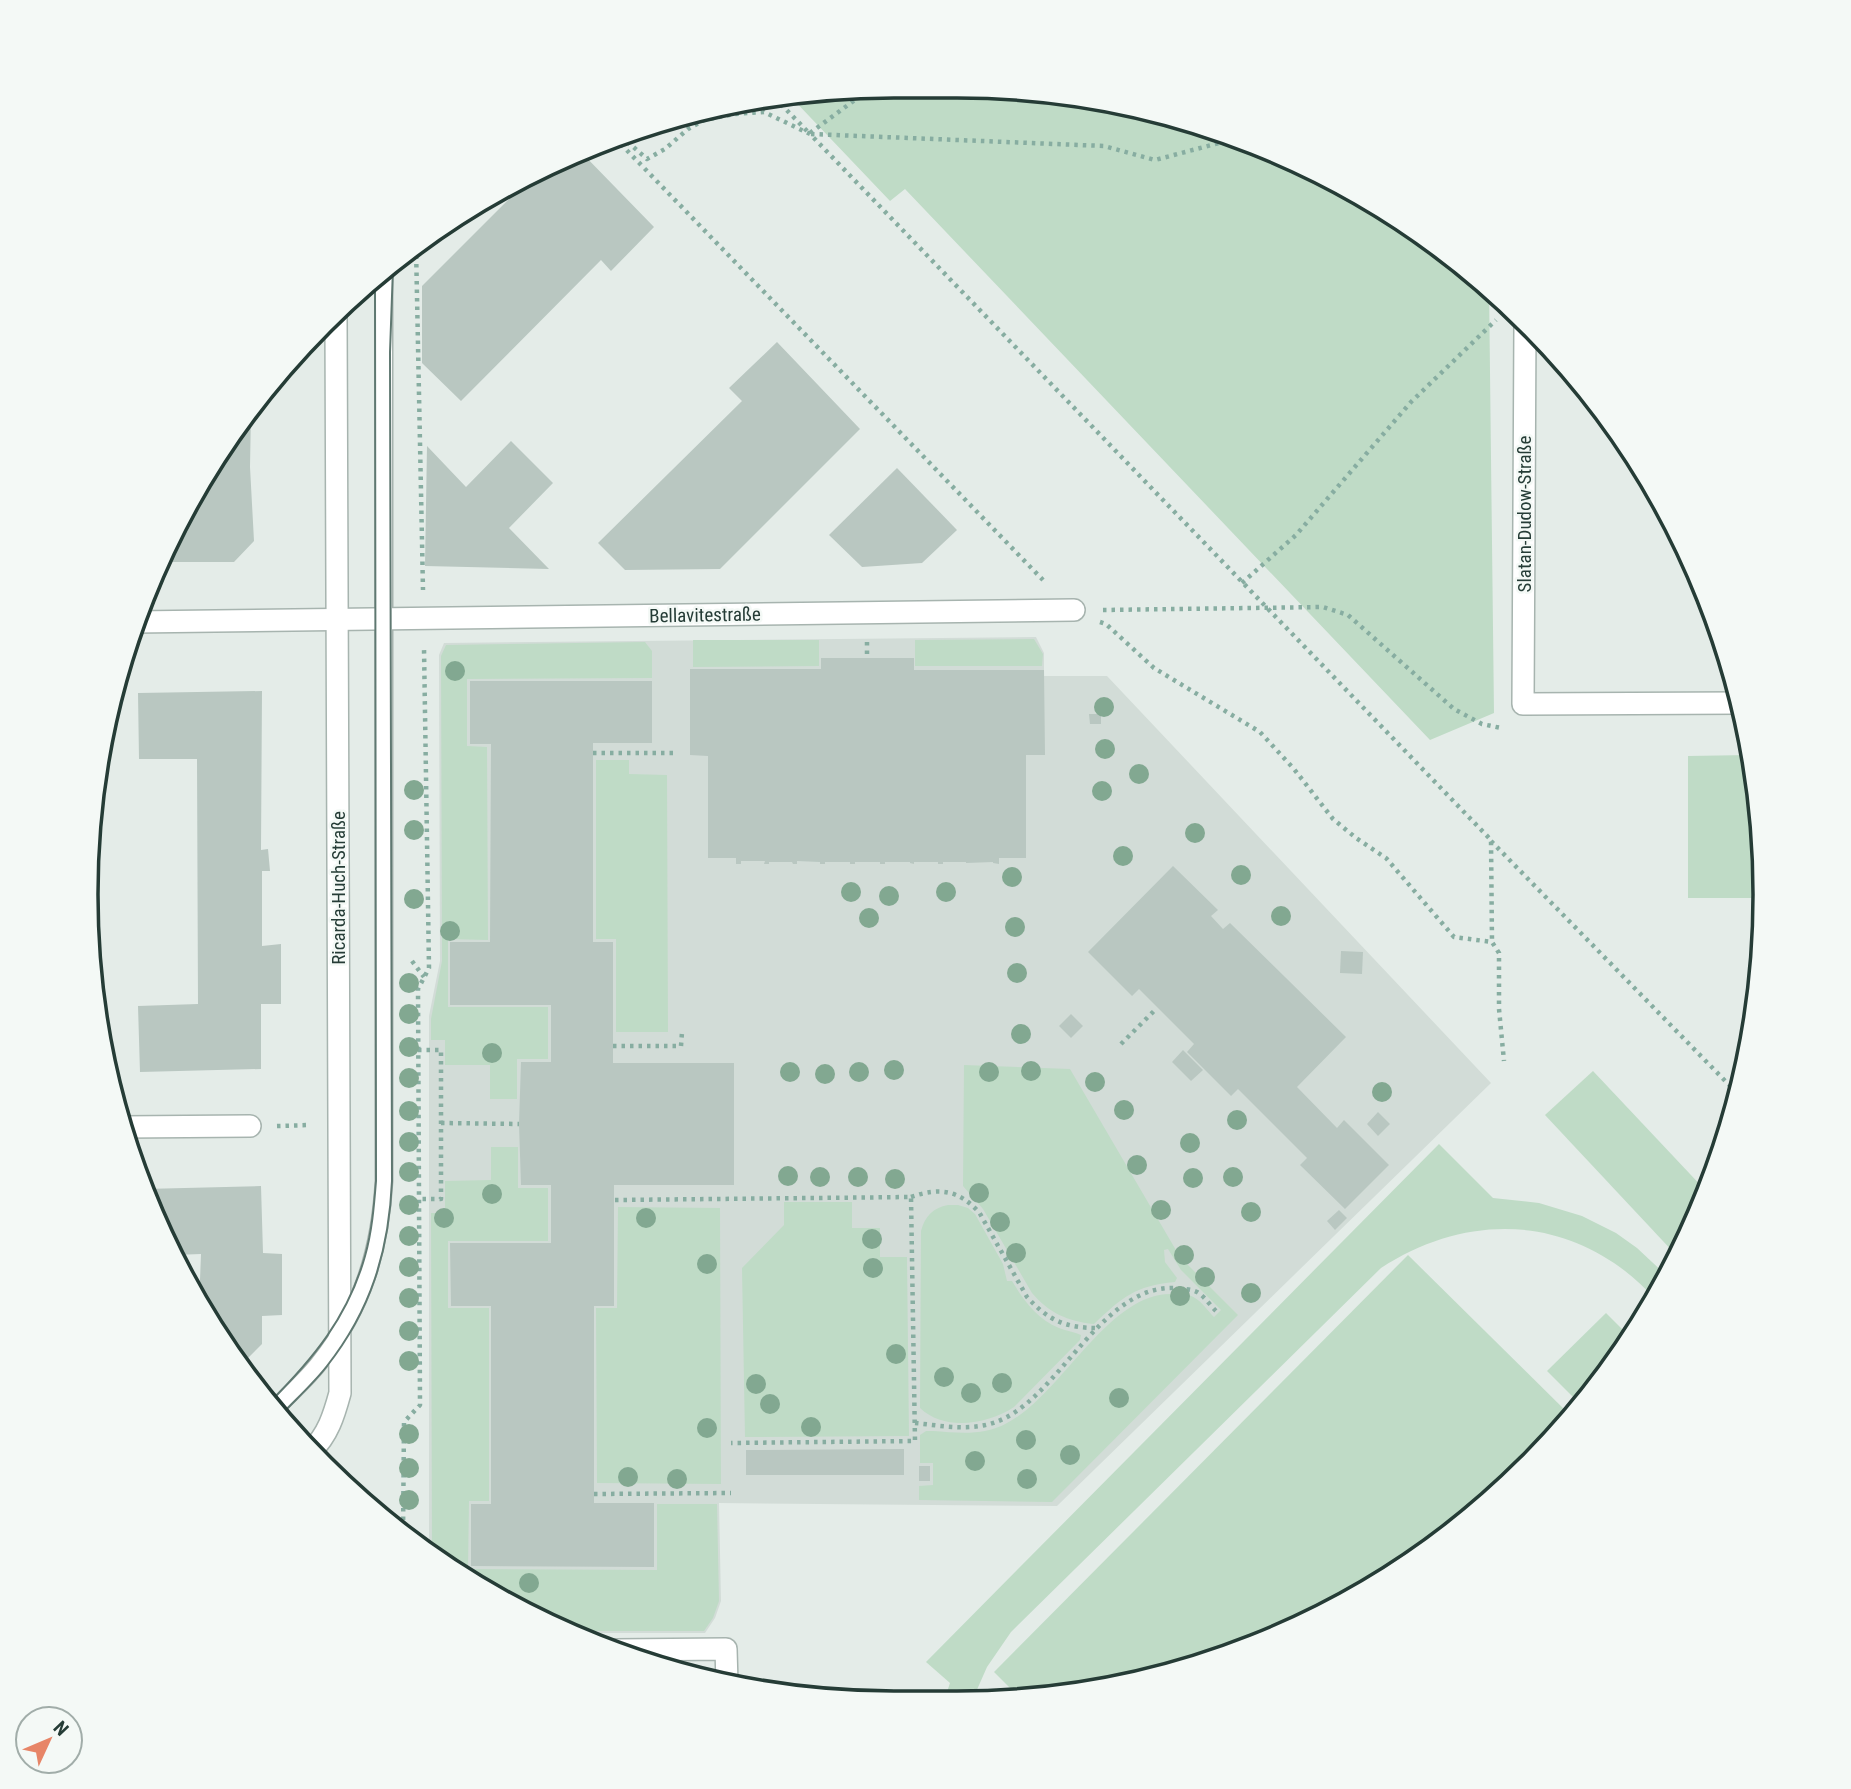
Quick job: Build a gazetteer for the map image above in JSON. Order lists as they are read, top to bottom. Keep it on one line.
{"streets":{"street":["Slatan-Dudow-Straße","Bellavitestraße","Ricarda-Huch-Straße"]},"crossings":[["Bellavitestraße","Ricarda-Huch-Straße"]],"north":"top right"}
